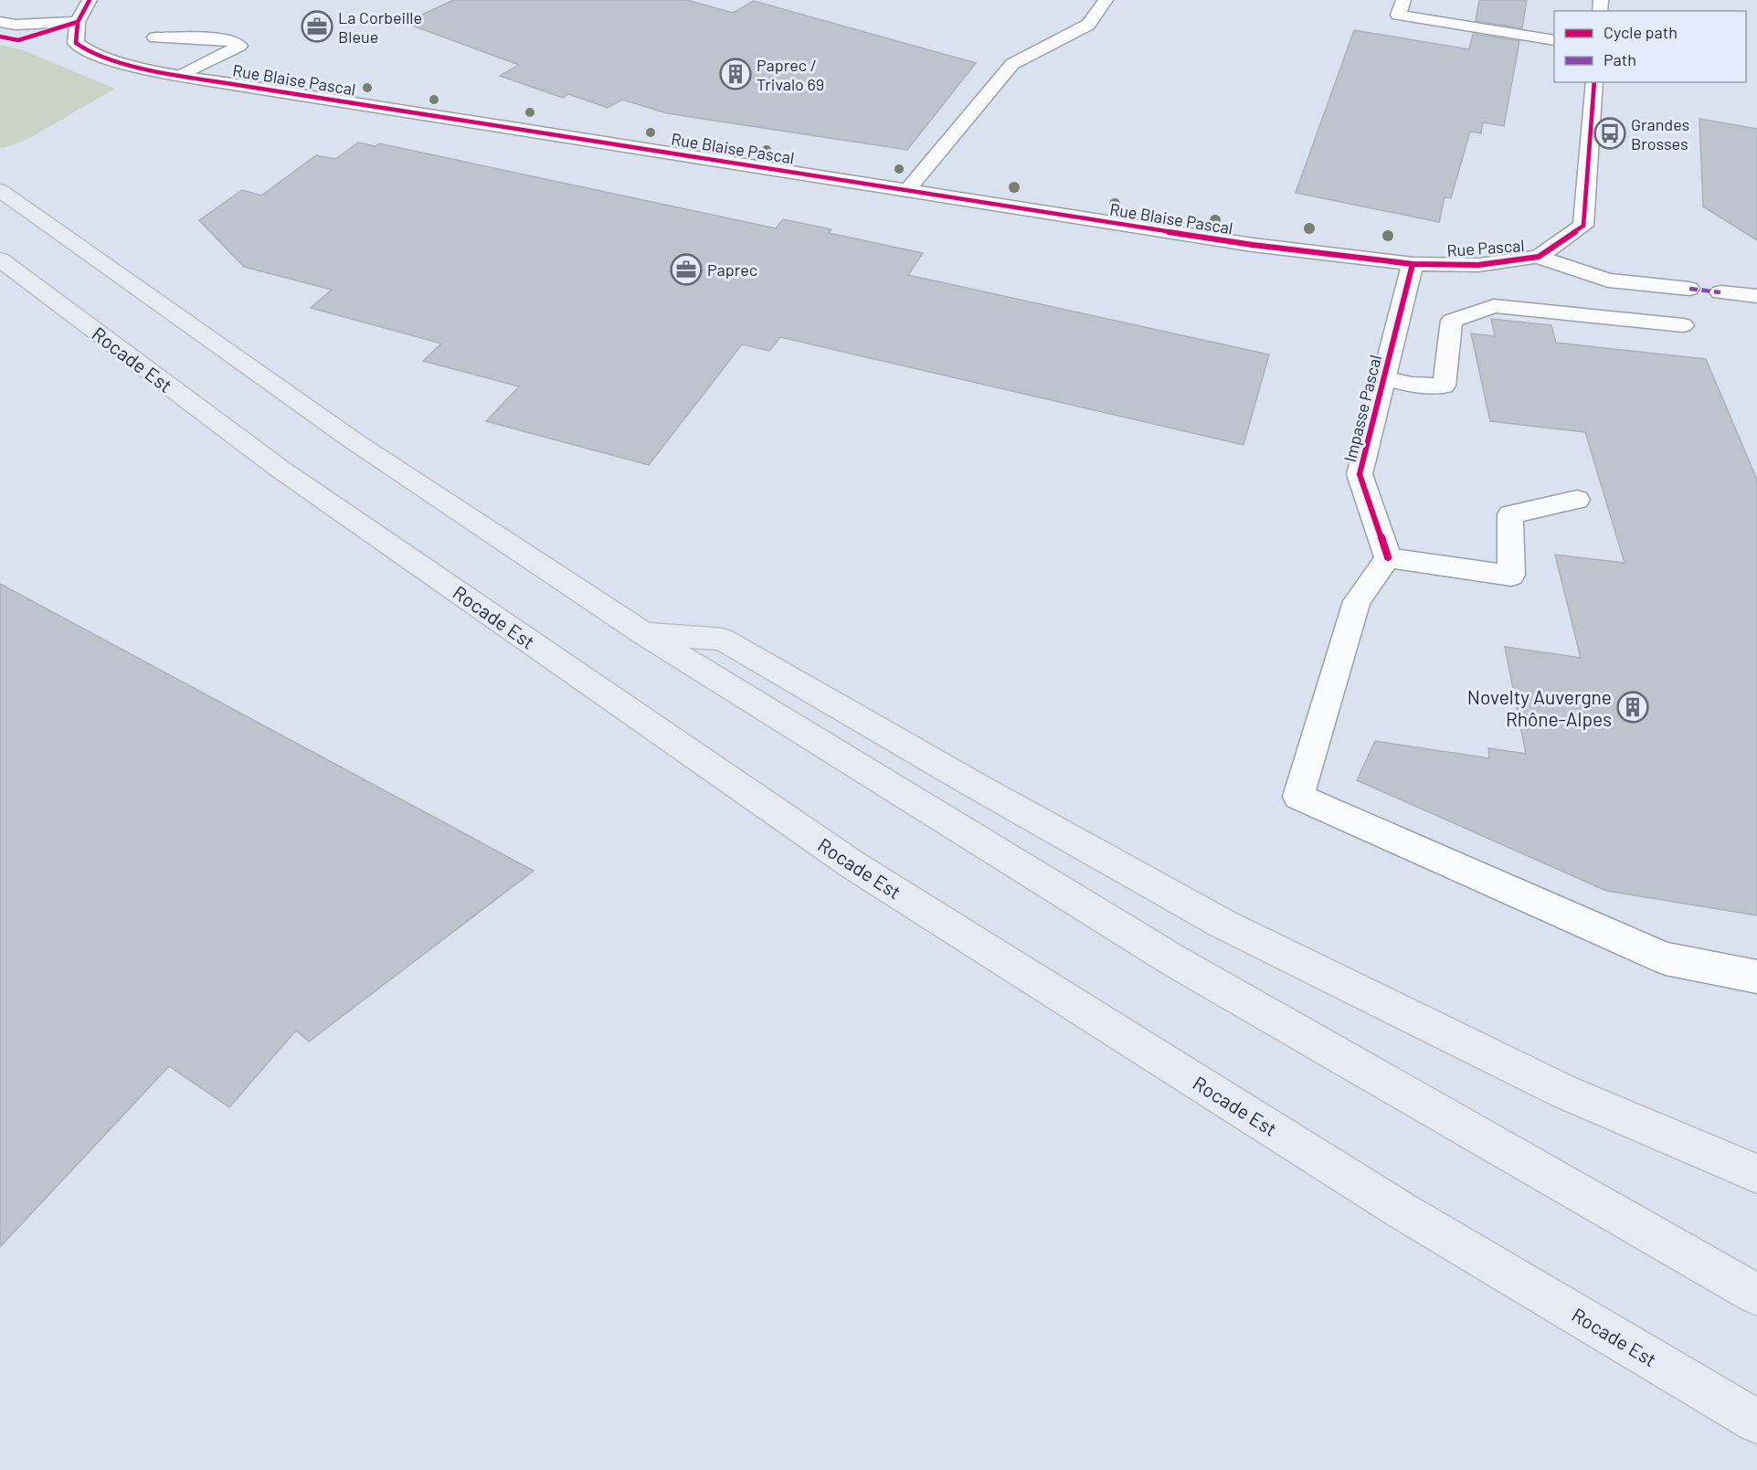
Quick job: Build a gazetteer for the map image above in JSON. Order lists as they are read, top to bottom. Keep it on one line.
{"streets":{"highway":["Rocade Est"],"street":["Rue Blaise Pascal","Rue Pascal","Impasse Pascal"]},"crossings":[["Rue Blaise Pascal","Rue Pascal"],["Rue Blaise Pascal","Impasse Pascal"],["Rue Pascal","Impasse Pascal"]],"places":{"office":["La Corbeille Bleue","Paprec"],"building":["Paprec / Trivalo 69","Novelty Auvergne Rhône-Alpes"],"bus stop":["Grandes Brosses"]},"legend":["Cycle path","Path"]}
